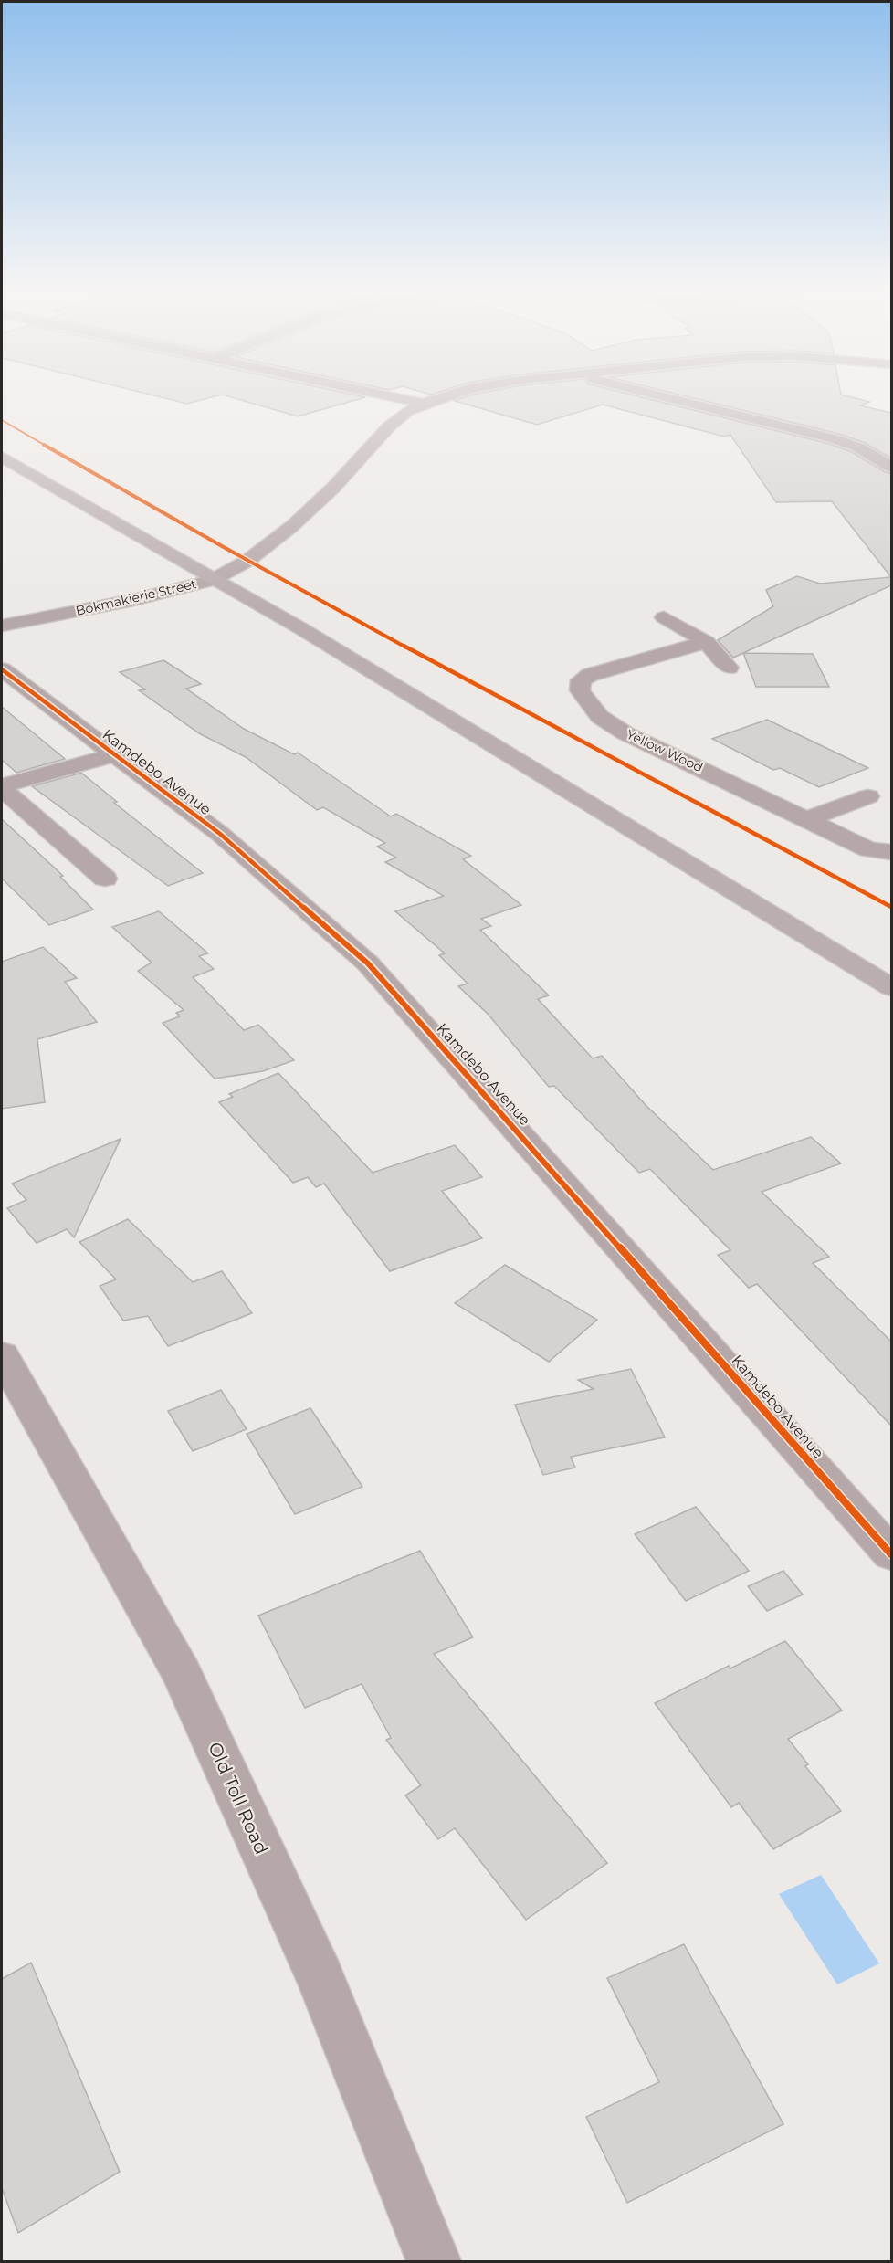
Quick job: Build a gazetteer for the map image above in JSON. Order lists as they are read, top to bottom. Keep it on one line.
{"streets":{"street":["Bokmakierie Street","Yellow Wood","Kamdebo Avenue","Old Toll Road"]}}
